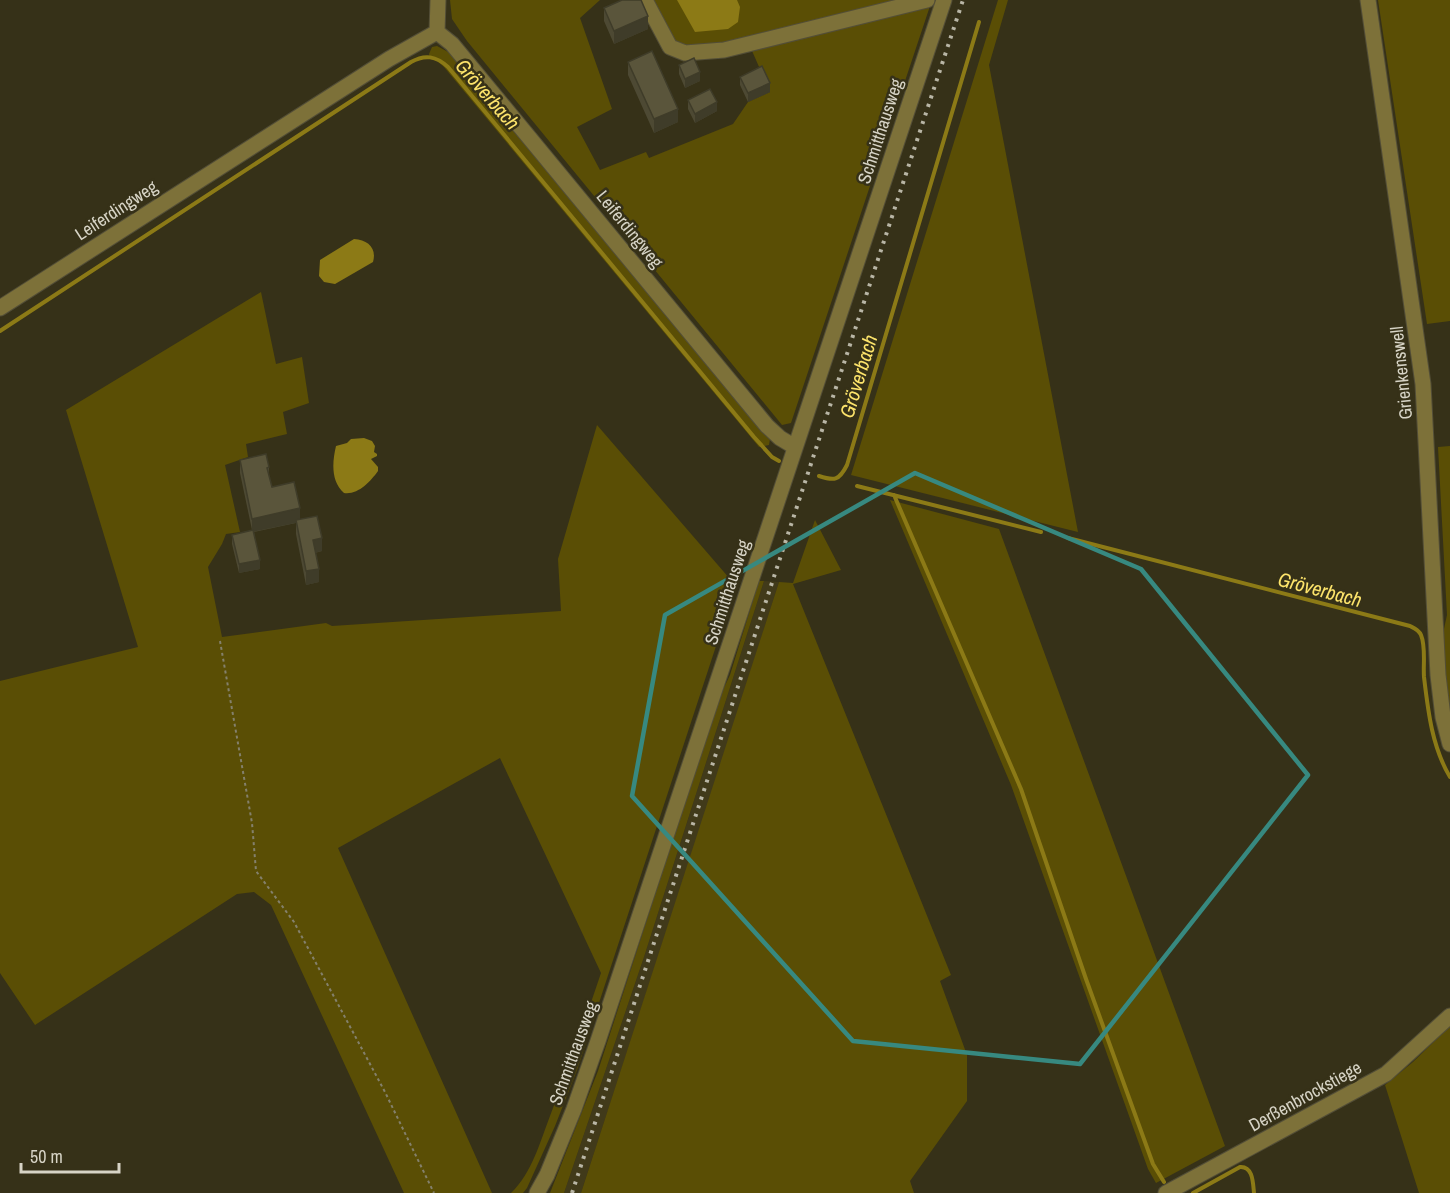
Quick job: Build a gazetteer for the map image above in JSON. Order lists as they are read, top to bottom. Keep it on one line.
{"streets":{"street":["Schmitthausweg","Leiferdingweg","Grienkenswell","Derßenbrockstiege"]},"crossings":[["Schmitthausweg","Leiferdingweg"]],"water":["Gröverbach"],"scale_bar":"50 m"}
